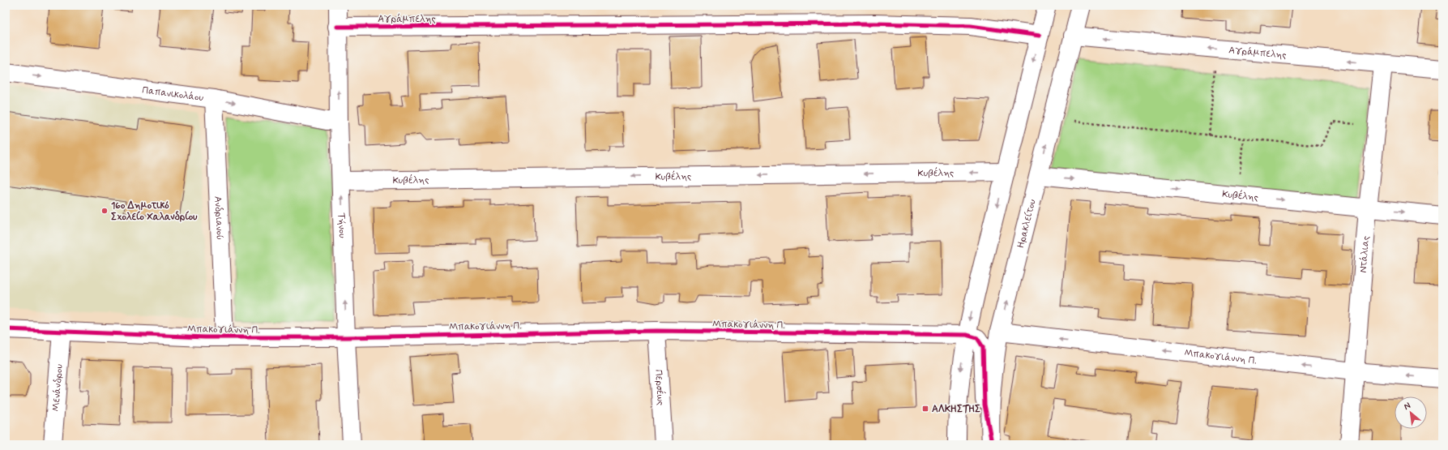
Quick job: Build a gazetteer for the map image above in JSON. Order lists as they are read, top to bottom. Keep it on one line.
{"streets":{"street":["Αγράμπελης","Παπανικολάου","Κυβέλης","Ανδριανού","Ηρακλείτου","Τήνου","Ντάλιας","Μπακογιάννη Π.","Μενάνδρου","Περσέως"]},"crossings":[["Αγράμπελης","Ηρακλείτου"],["Αγράμπελης","Τήνου"],["Αγράμπελης","Ντάλιας"],["Παπανικολάου","Ανδριανού"],["Παπανικολάου","Τήνου"],["Κυβέλης","Ηρακλείτου"],["Κυβέλης","Τήνου"],["Κυβέλης","Ντάλιας"],["Ανδριανού","Μπακογιάννη Π."],["Ηρακλείτου","Μπακογιάννη Π."],["Τήνου","Μπακογιάννη Π."],["Ντάλιας","Μπακογιάννη Π."],["Μπακογιάννη Π.","Μενάνδρου"],["Μπακογιάννη Π.","Περσέως"]],"one_way":["Παπανικολάου","Τήνου"],"places":{"other":["16ο Δημοτικό Σχολείο Χαλανδρίου"],"transit":["ΑΛΚΗΣΤΗΣ"]},"north":"top left"}
